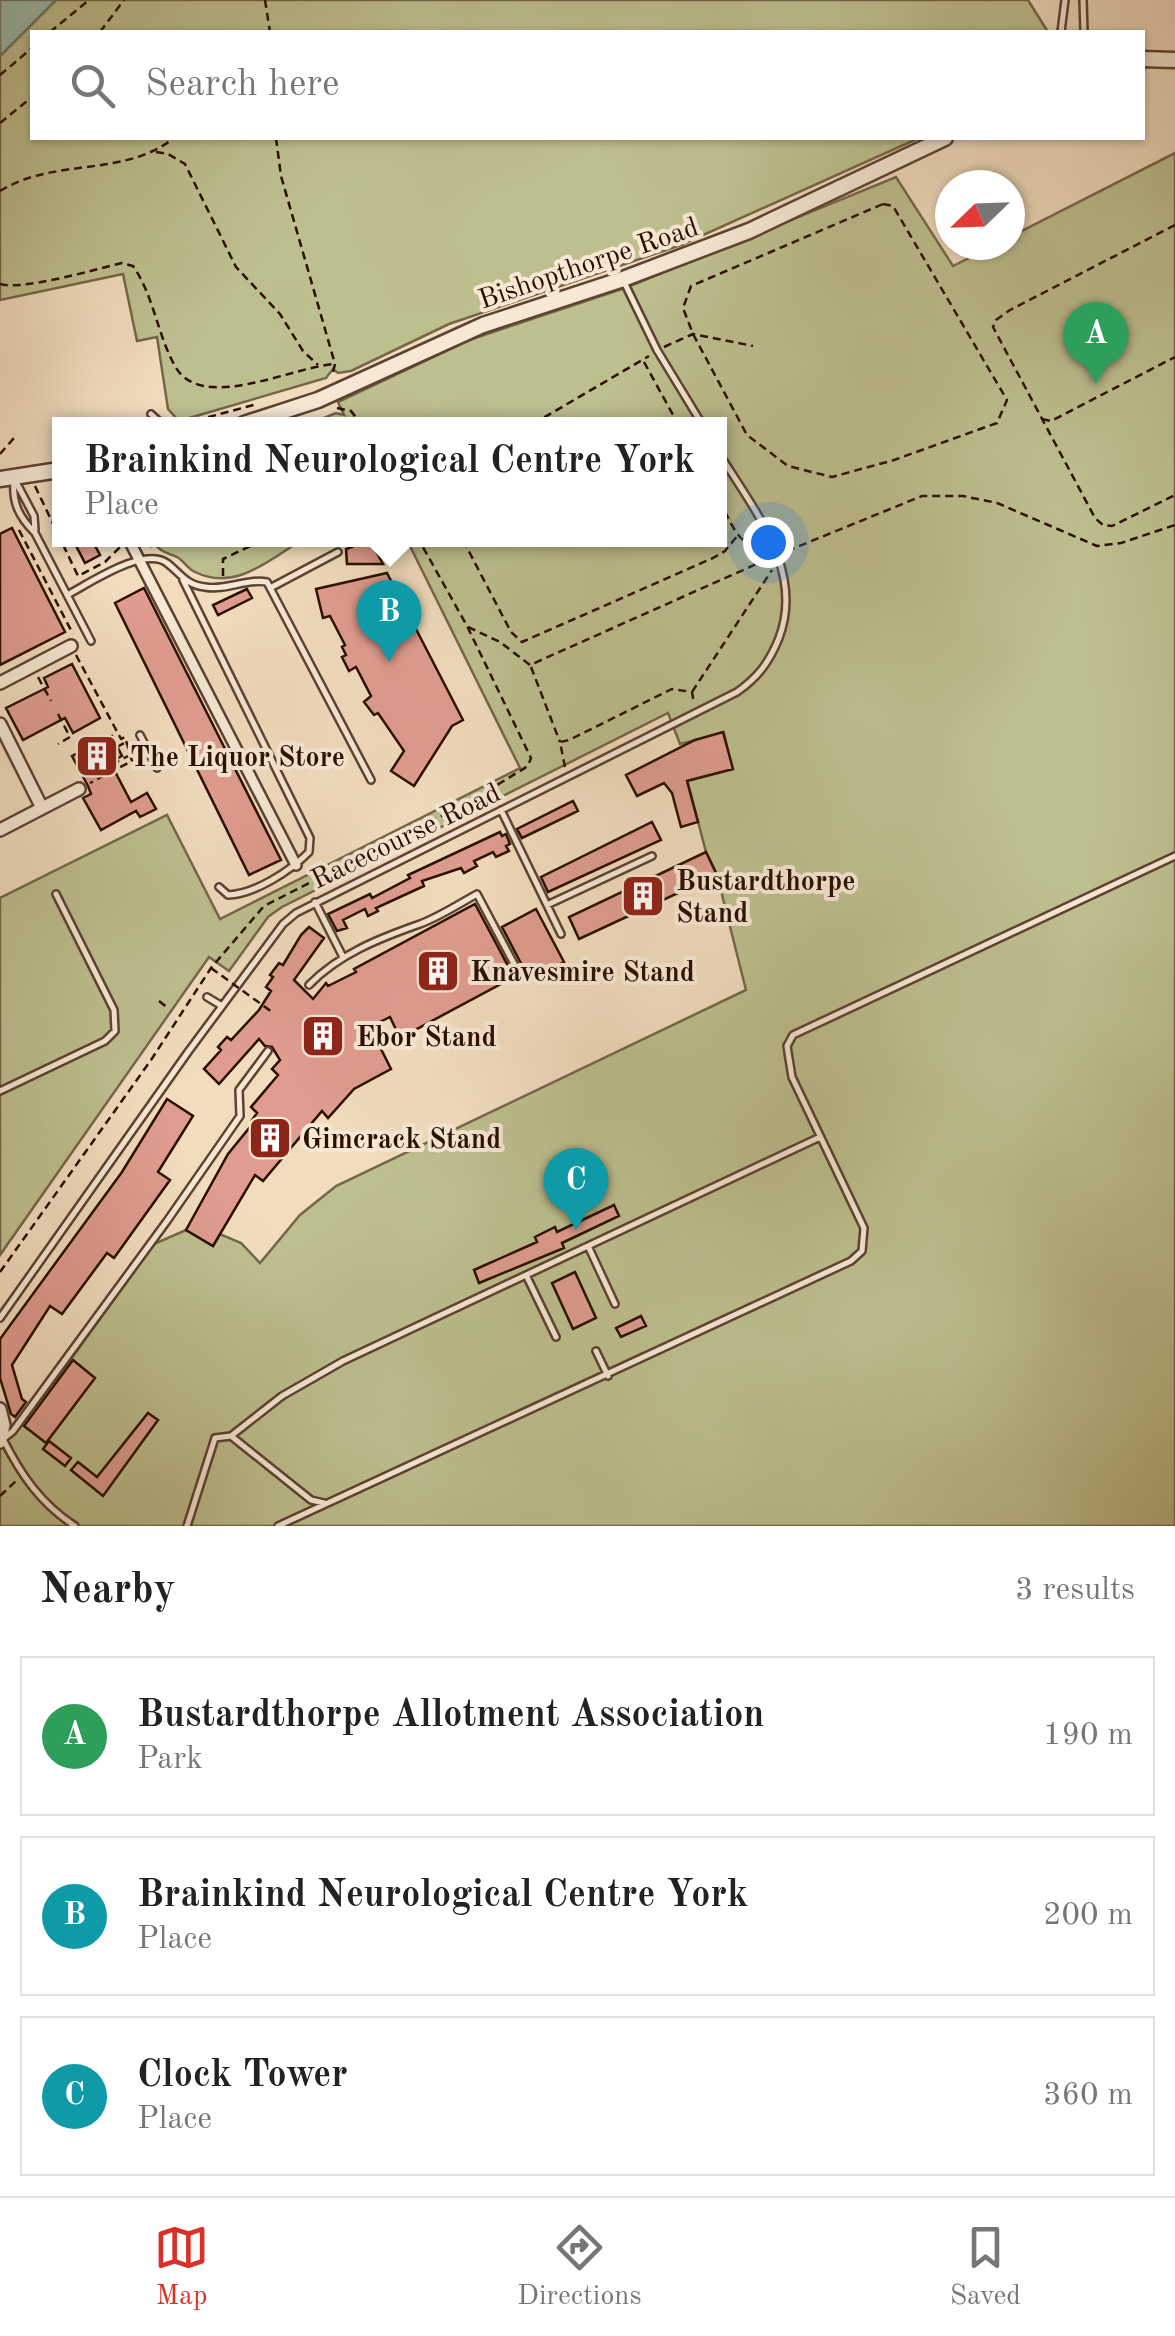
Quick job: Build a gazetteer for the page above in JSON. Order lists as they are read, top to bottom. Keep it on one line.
{"streets":{"street":["Bishopthorpe Road"],"lane":["Racecourse Road"]},"places":{"building":["The Liquor Store","Bustardthorpe Stand","Knavesmire Stand","Ebor Stand","Gimcrack Stand"]},"north":"bottom left","page":{"search":"Search here","pins":["A","B","C"],"popup":["Brainkind Neurological Centre York","Place"],"heading":["Nearby","3 results"],"list":[{"mark":"A","name":"Bustardthorpe Allotment Association","note":"Park","value":"190 m"},{"mark":"B","name":"Brainkind Neurological Centre York","note":"Place","value":"200 m"},{"mark":"C","name":"Clock Tower","note":"Place","value":"360 m"}],"nav":["Map","Directions","Saved"]}}
